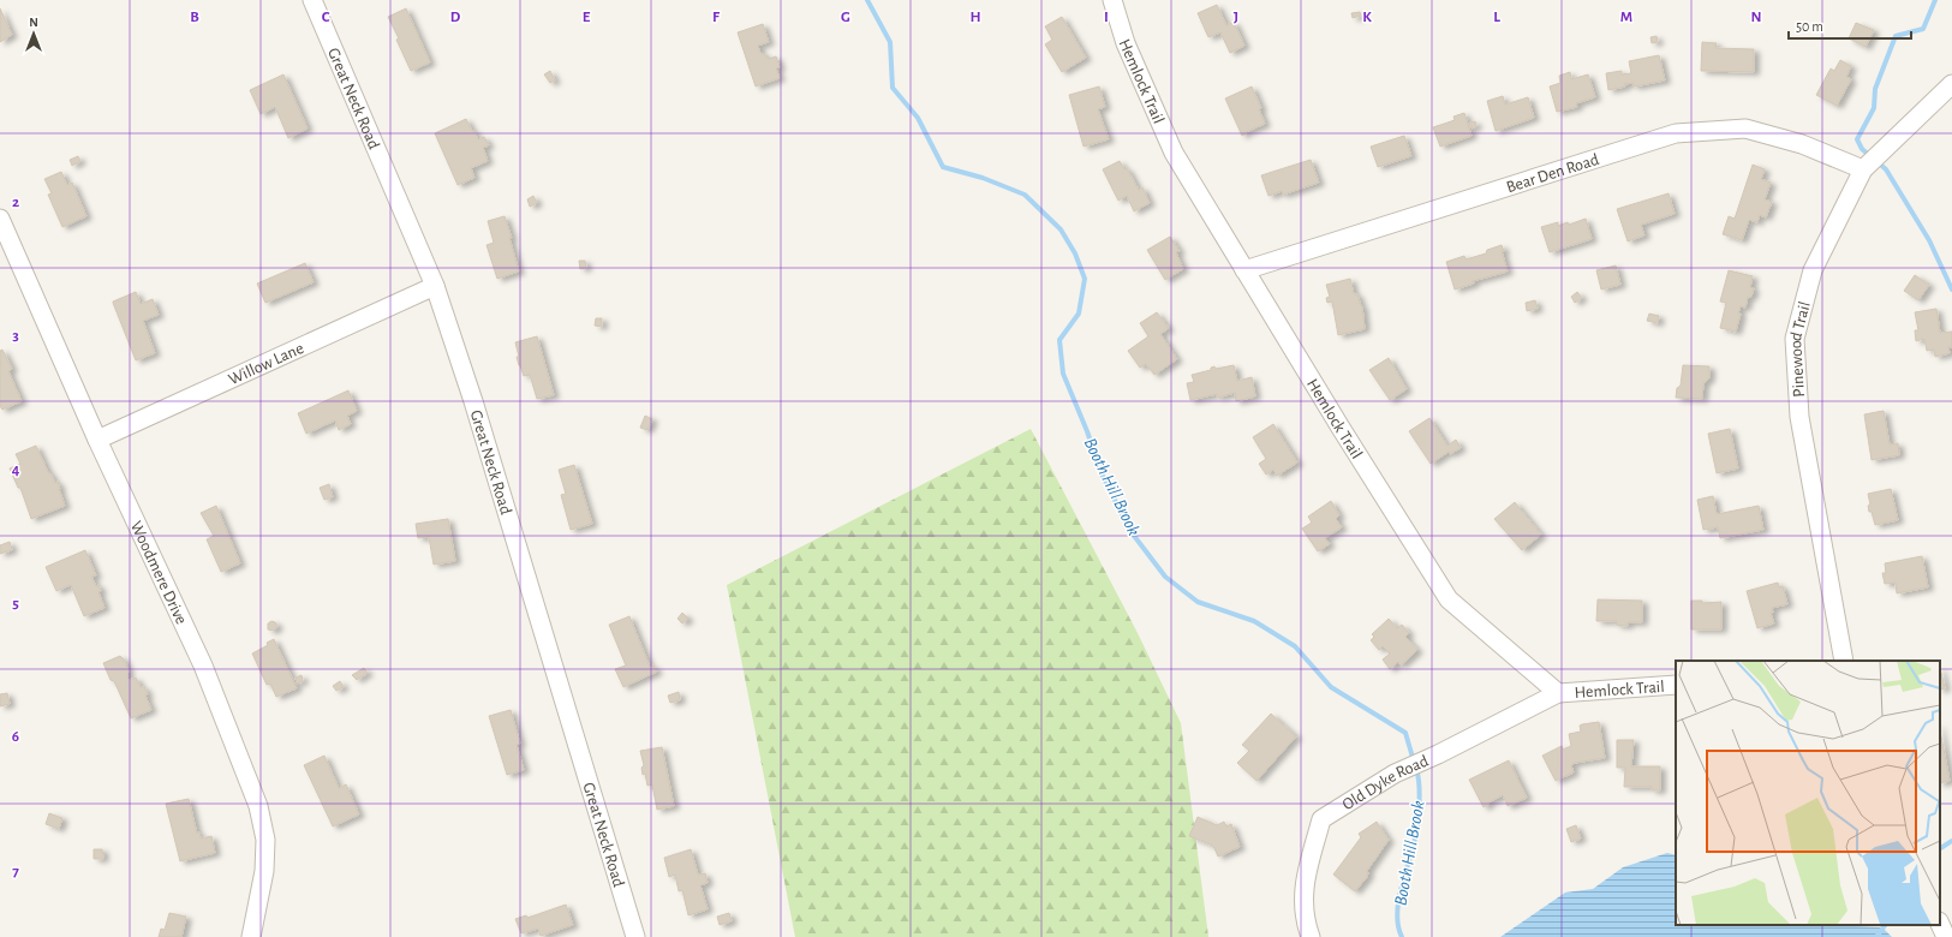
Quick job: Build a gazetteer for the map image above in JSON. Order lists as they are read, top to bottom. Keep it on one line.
{"streets":{"street":["Hemlock Trail","Great Neck Road","Bear Den Road","Pinewood Trail","Willow Lane","Woodmere Drive","Old Dyke Road"]},"crossings":[["Hemlock Trail","Bear Den Road"],["Hemlock Trail","Old Dyke Road"],["Great Neck Road","Willow Lane"],["Bear Den Road","Pinewood Trail"],["Willow Lane","Woodmere Drive"]],"water":["Booth Hill Brook"],"scale_bar":"50 m","north":"top","grid":{"columns":["B","C","D","E","F","G","H","I","J","K","L","M","N"],"rows":["2","3","4","5","6","7"]}}
